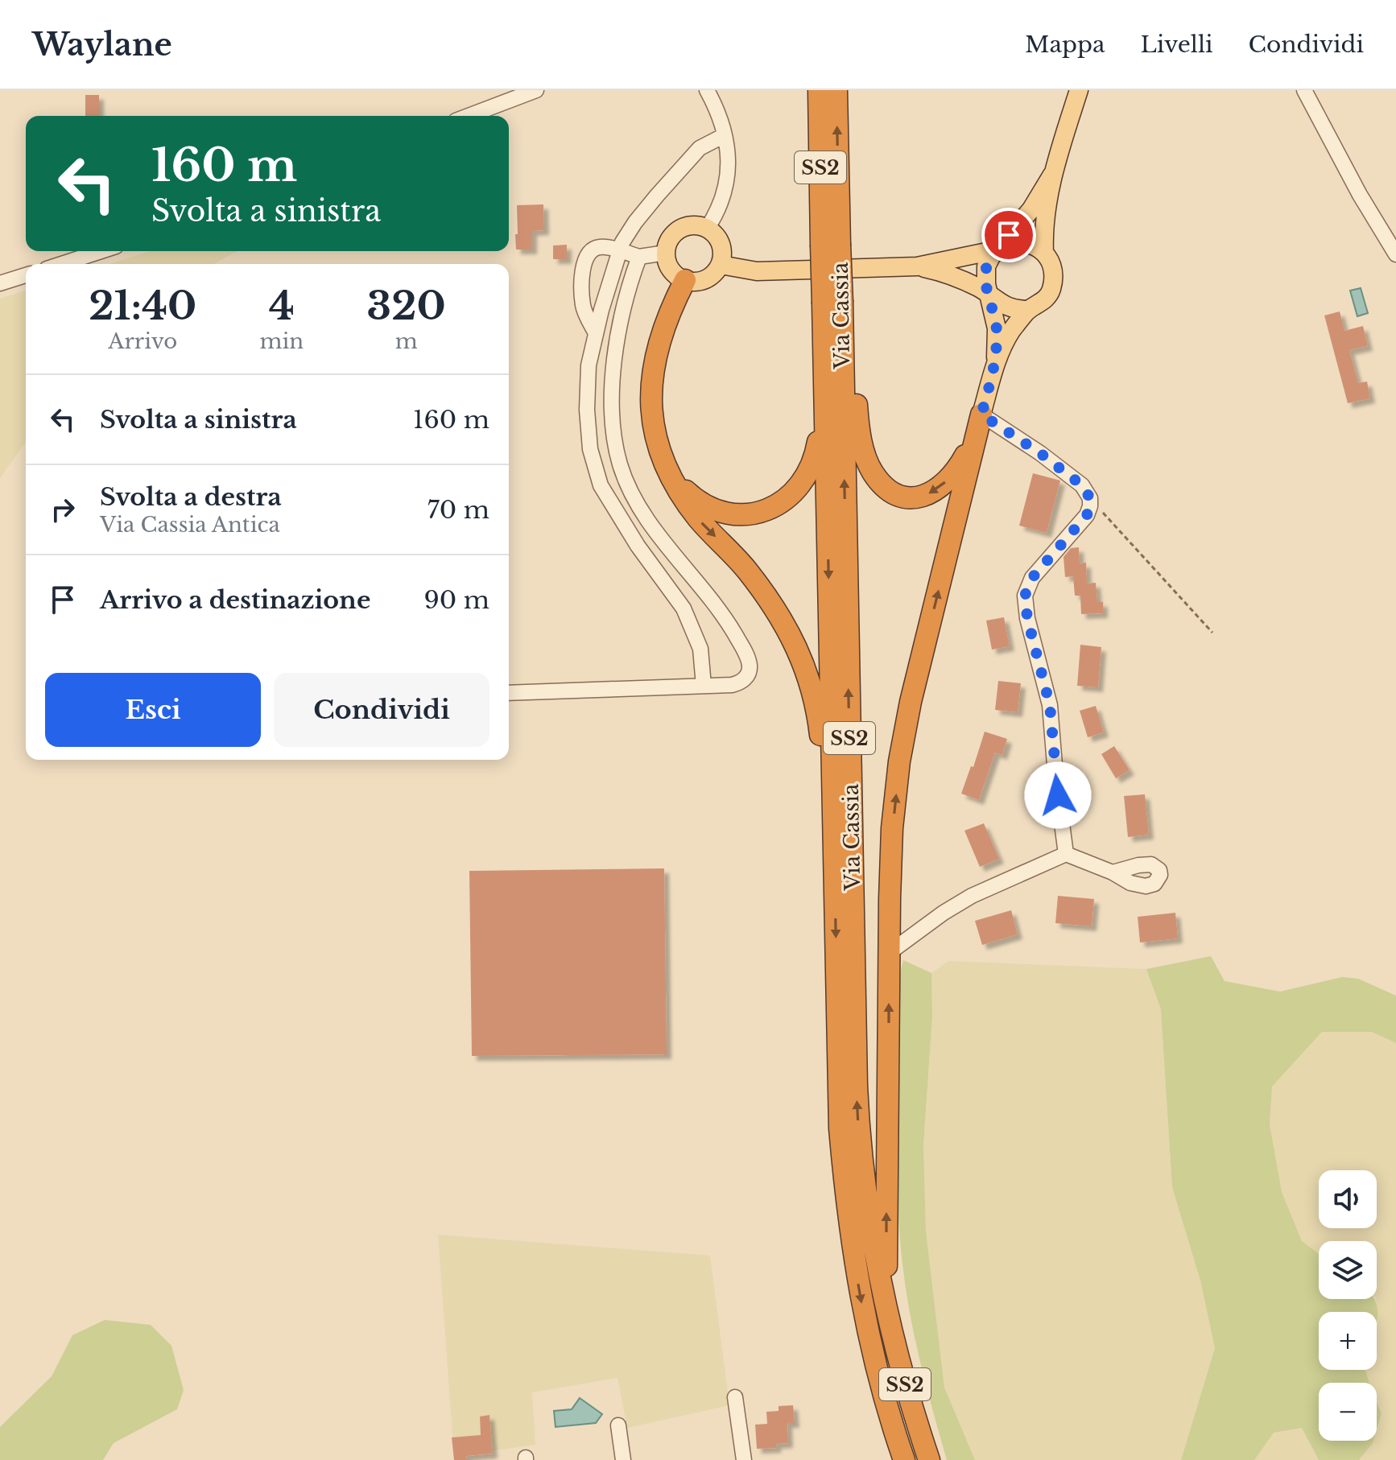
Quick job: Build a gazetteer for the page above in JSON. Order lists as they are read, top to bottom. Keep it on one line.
{"streets":{"highway":["SS2","Via Cassia"]},"page":{"header":"Waylane","nav":["Mappa","Livelli","Condividi"],"turn":["160 m","Svolta a sinistra"],"eta":["21:40","Arrivo","4","min","320","m"],"list":[{"name":"Svolta a sinistra","value":"160 m"},{"name":"Svolta a destra","note":"Via Cassia Antica","value":"70 m"},{"name":"Arrivo a destinazione","value":"90 m"}],"buttons":["Esci","Condividi"],"map_buttons":["+","−"]}}
